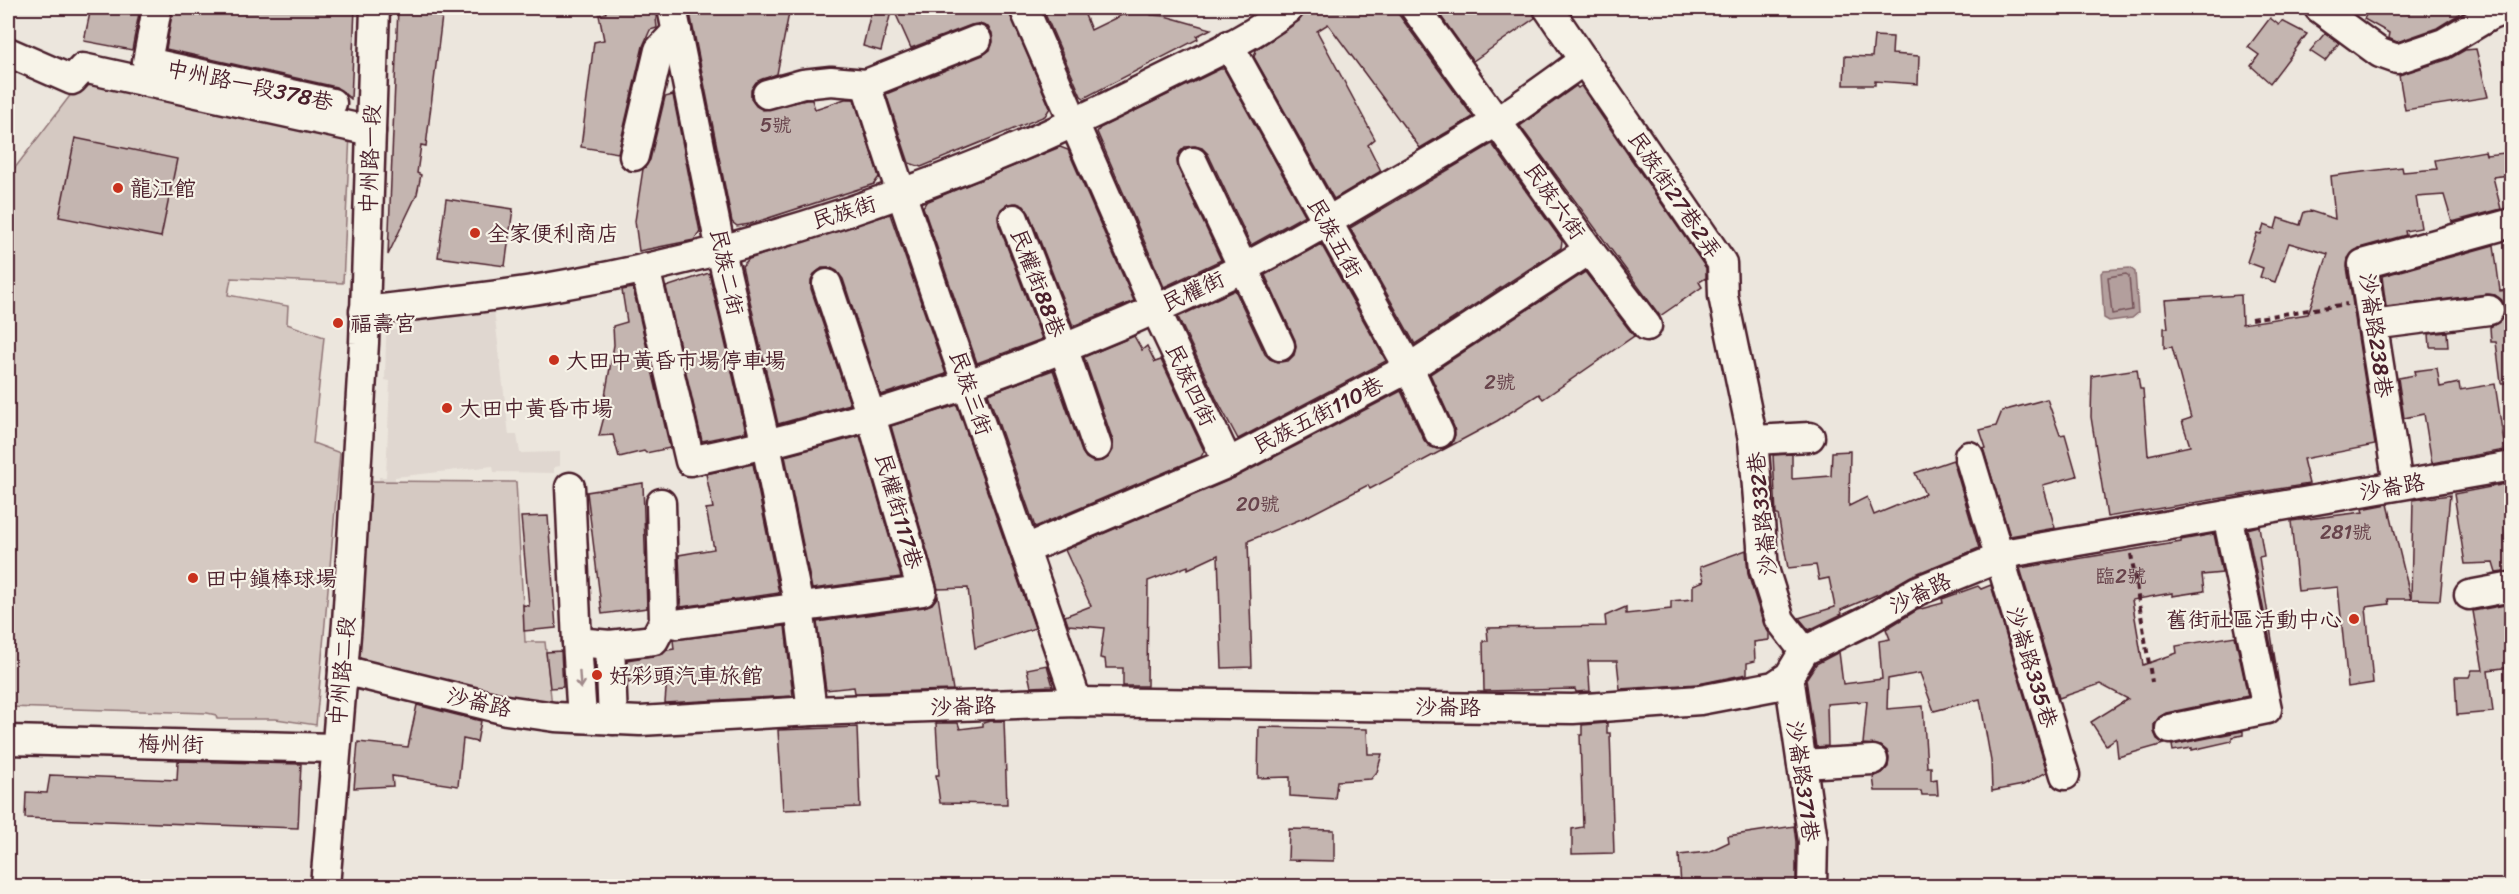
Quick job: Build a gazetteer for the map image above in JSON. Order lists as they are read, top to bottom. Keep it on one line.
{"streets":{"street":["中州路一段378巷","中州路一段","民族街27巷2弄","民族六街","民族街","民族五街","民族二街","民權街88巷","民權街","沙崙路238巷","民族四街","民族三街","民族五街110巷","沙崙路","民權街117巷","沙崙路332巷","沙崙路335巷","中州路二段","梅州街","沙崙路371巷"]},"crossings":[["中州路一段378巷","中州路一段"],["中州路一段","民族街"],["中州路一段","中州路二段"],["民族街27巷2弄","民權街"],["民族街27巷2弄","沙崙路332巷"],["民族六街","民族五街"],["民族六街","民權街"],["民族六街","民族五街110巷"],["民族街","民族五街"],["民族街","民族二街"],["民族街","民權街"],["民族街","民族四街"],["民族街","民族三街"],["民族街","中州路二段"],["民族五街","民權街"],["民族五街","民族五街110巷"],["民族二街","民權街"],["民族二街","沙崙路"],["民族二街","民權街117巷"],["民權街88巷","民權街"],["民權街","民族四街"],["民權街","民族三街"],["民權街","民權街117巷"],["沙崙路238巷","沙崙路"],["民族四街","民族五街110巷"],["民族三街","沙崙路"],["沙崙路","沙崙路332巷"],["沙崙路","沙崙路335巷"],["沙崙路","中州路二段"],["沙崙路","沙崙路371巷"],["中州路二段","梅州街"]],"places":["龍江館","全家便利商店","福壽宮","大田中黃昏市場停車場","大田中黃昏市場","田中鎮棒球場","舊街社區活動中心","好彩頭汽車旅館"],"house_numbers":["5號","2號","20號","281號","臨2號"]}
